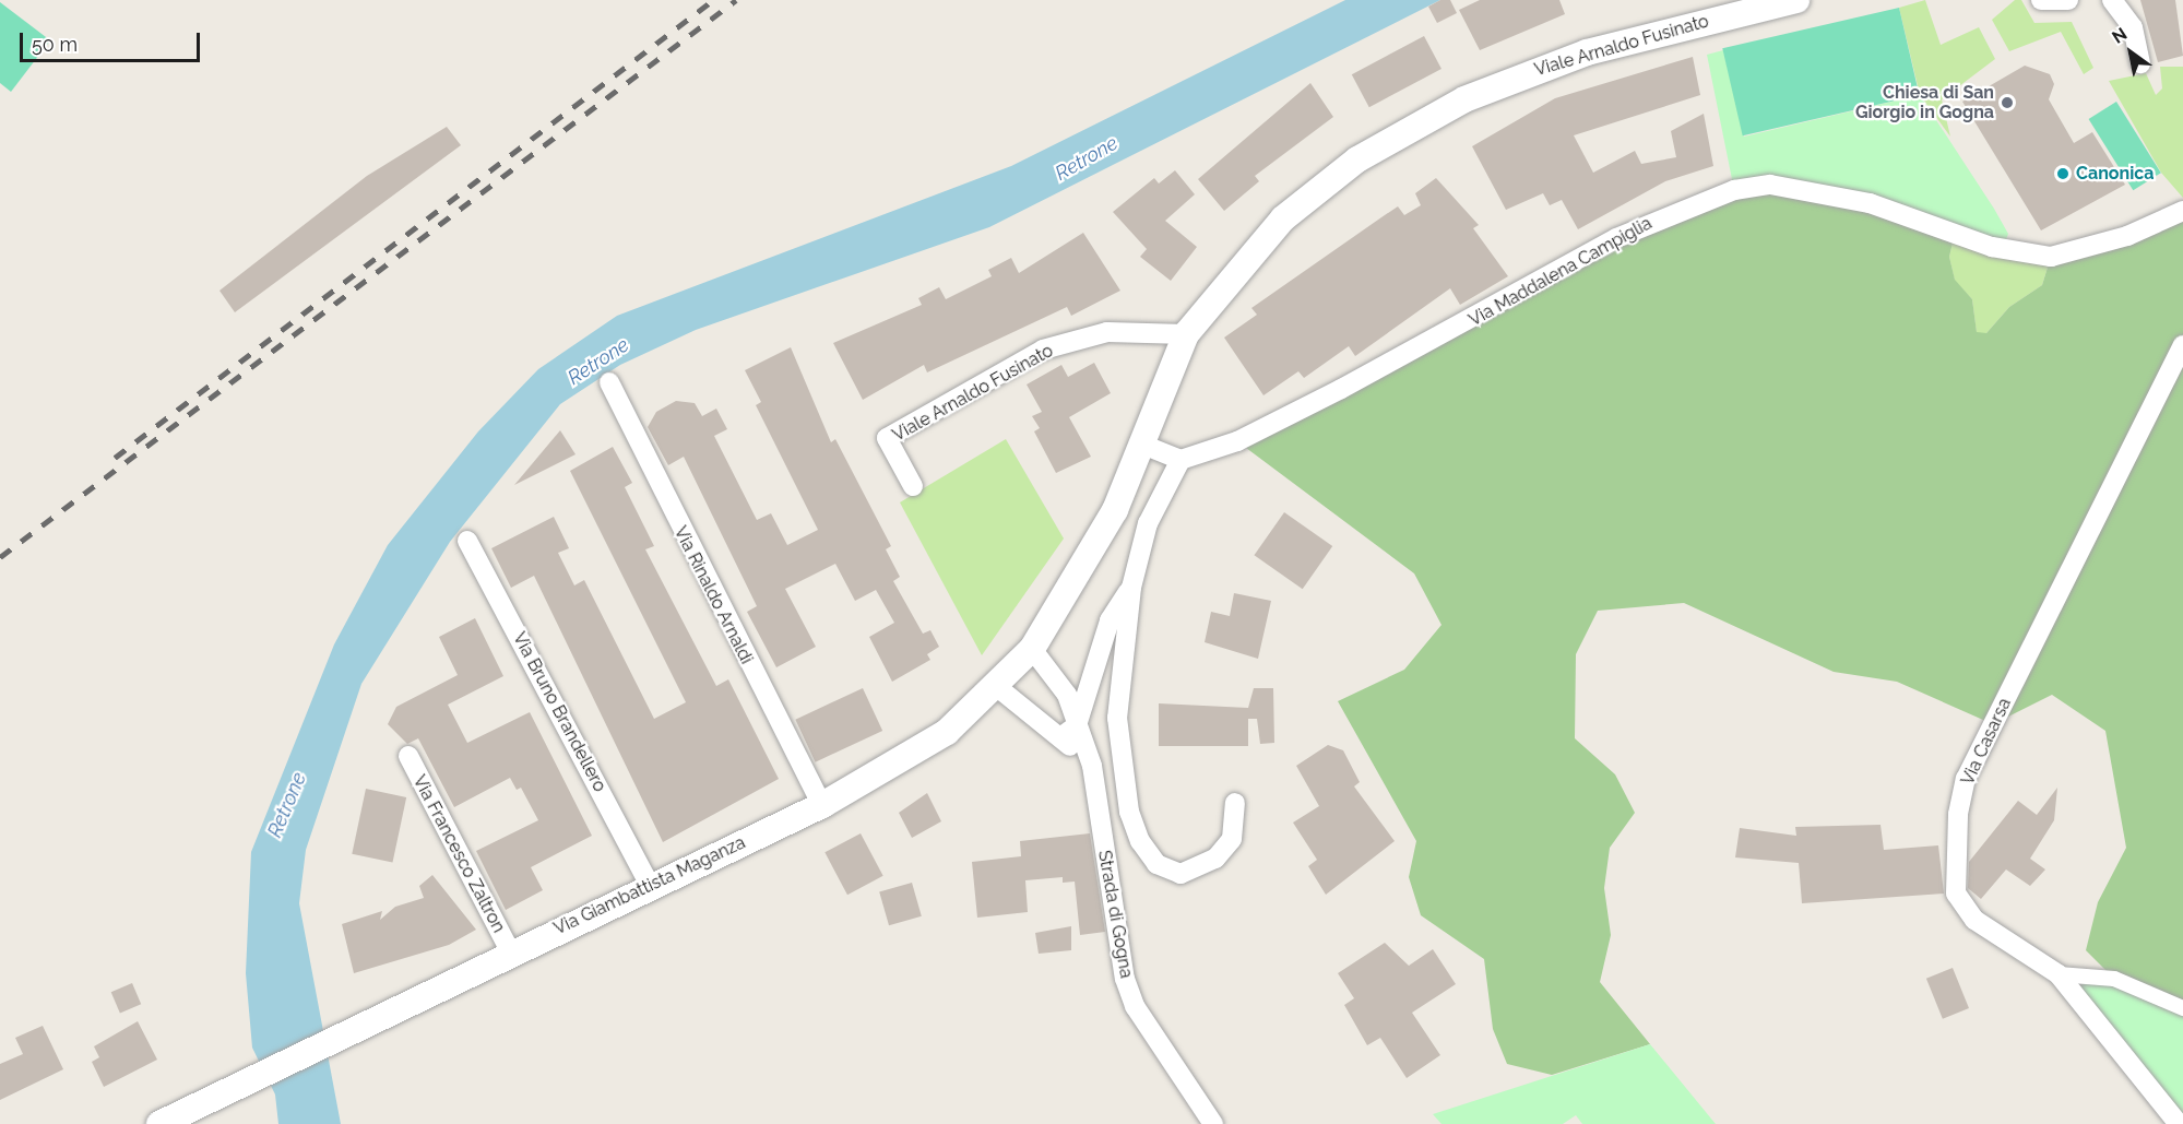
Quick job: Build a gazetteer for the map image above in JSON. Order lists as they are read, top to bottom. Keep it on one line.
{"streets":{"street":["Viale Arnaldo Fusinato","Via Maddalena Campiglia","Via Rinaldo Arnaldi","Via Bruno Brandellero","Via Casarsa","Via Francesco Zaltron","Via Giambattista Maganza","Strada di Gogna"]},"crossings":[["Viale Arnaldo Fusinato","Via Giambattista Maganza"],["Via Maddalena Campiglia","Strada di Gogna"],["Via Rinaldo Arnaldi","Via Giambattista Maganza"],["Via Bruno Brandellero","Via Giambattista Maganza"],["Via Francesco Zaltron","Via Giambattista Maganza"],["Via Giambattista Maganza","Strada di Gogna"]],"water":["Retrone"],"places":["Chiesa di San Giorgio in Gogna","Canonica"],"scale_bar":"50 m","north":"top left"}
